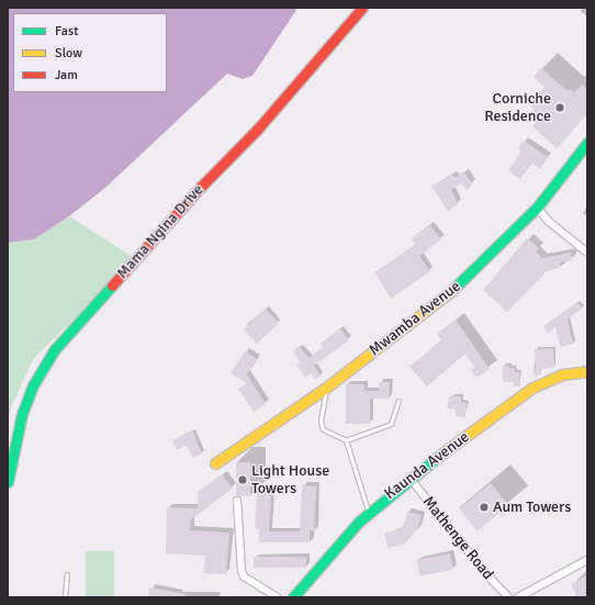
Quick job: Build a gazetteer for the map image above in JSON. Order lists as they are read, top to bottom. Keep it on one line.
{"streets":{"street":["Mama Ngina Drive","Mwamba Avenue","Kaunda Avenue","Mathenge Road"]},"crossings":[["Kaunda Avenue","Mathenge Road"]],"places":["Corniche Residence","Light House Towers","Aum Towers"],"legend":["Fast","Slow","Jam"]}
